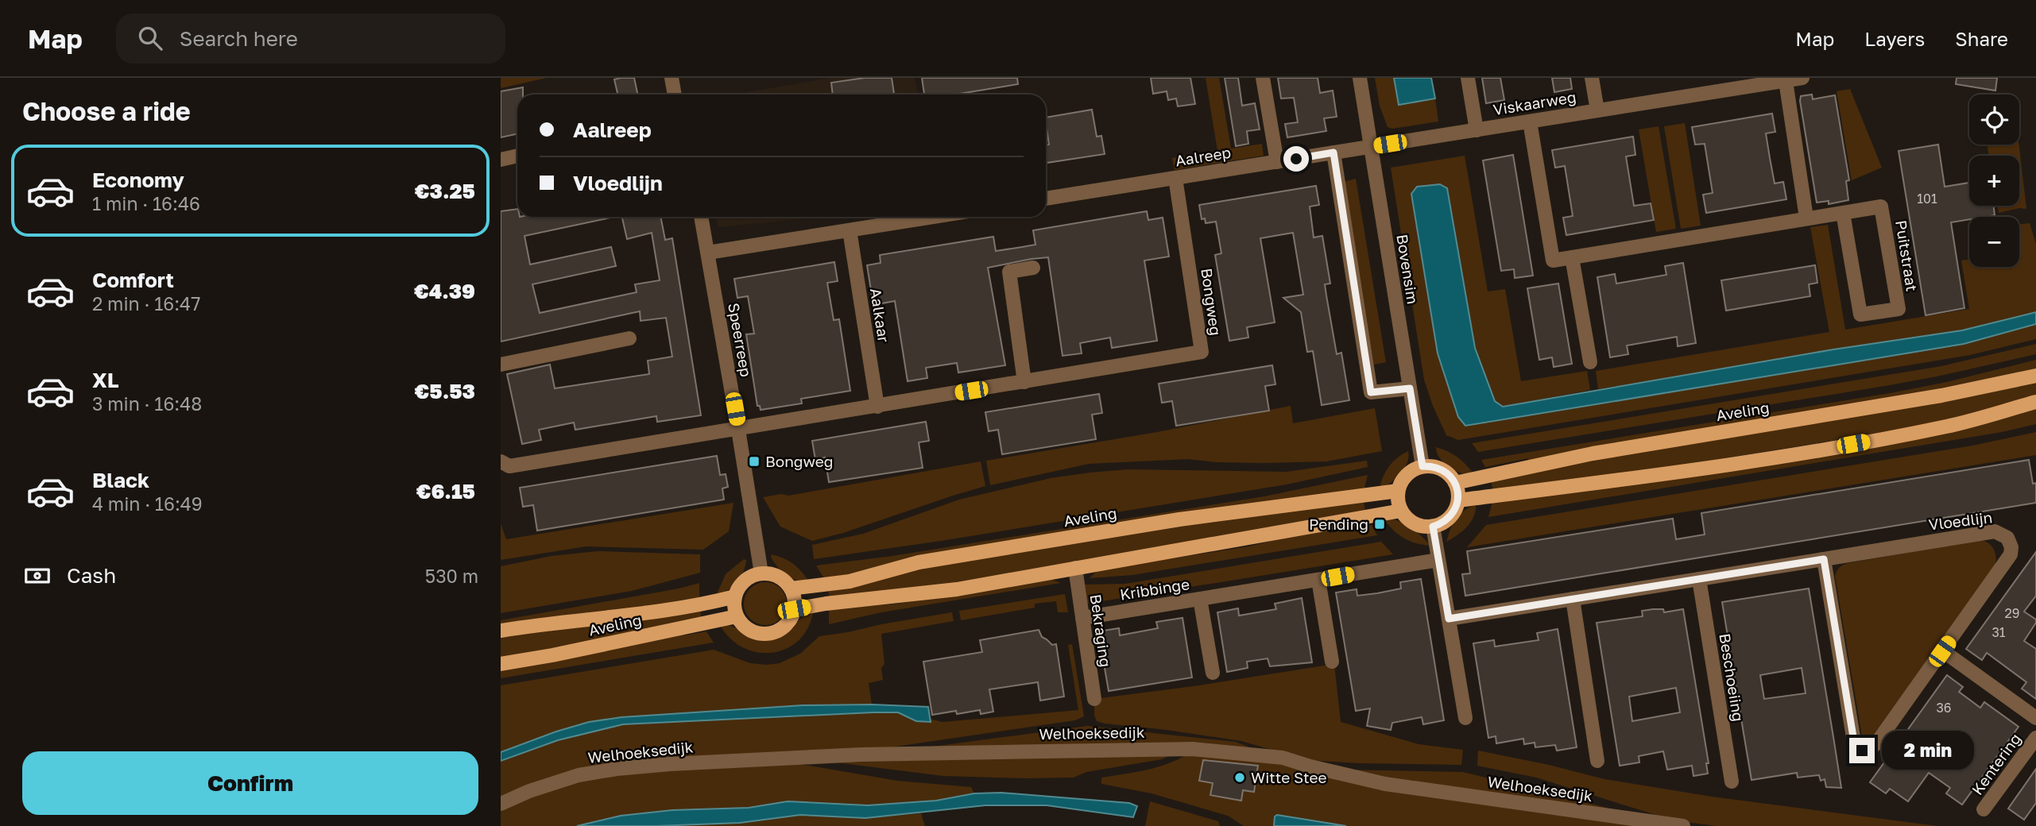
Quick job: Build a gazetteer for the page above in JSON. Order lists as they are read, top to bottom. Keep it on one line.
{"streets":{"main road":["Aveling"],"street":["Viskaarweg","Aalreep","Puitstraat","Bovensim","Bongweg","Aalkaar","Speerreep","Vloedlijn","Kribbinge","Bekraging","Beschoeiing","Welhoeksedijk","Kentering"]},"crossings":[["Viskaarweg","Aalreep"],["Viskaarweg","Puitstraat"],["Viskaarweg","Bovensim"],["Aalreep","Bovensim"],["Aalreep","Bongweg"],["Bovensim","Aveling"],["Bongweg","Aalkaar"],["Bongweg","Speerreep"],["Speerreep","Aveling"],["Kribbinge","Bekraging"]],"places":{"transit":["Bongweg","Pending"],"other":["Witte Stee"]},"house_numbers":["101","29","31","36"],"page":{"header":"Map","search":"Search here","nav":["Map","Layers","Share"],"heading":"Choose a ride","map_buttons":["+","−"],"banner":["Aalreep","Vloedlijn"],"list":[{"name":"Economy","note":"1 min · 16:46","value":"€3.25"},{"name":"Comfort","note":"2 min · 16:47","value":"€4.39"},{"name":"XL","note":"3 min · 16:48","value":"€5.53"},{"name":"Black","note":"4 min · 16:49","value":"€6.15"}],"pay":["Cash","530 m"],"bubble":"2 min","buttons":"Confirm"}}
